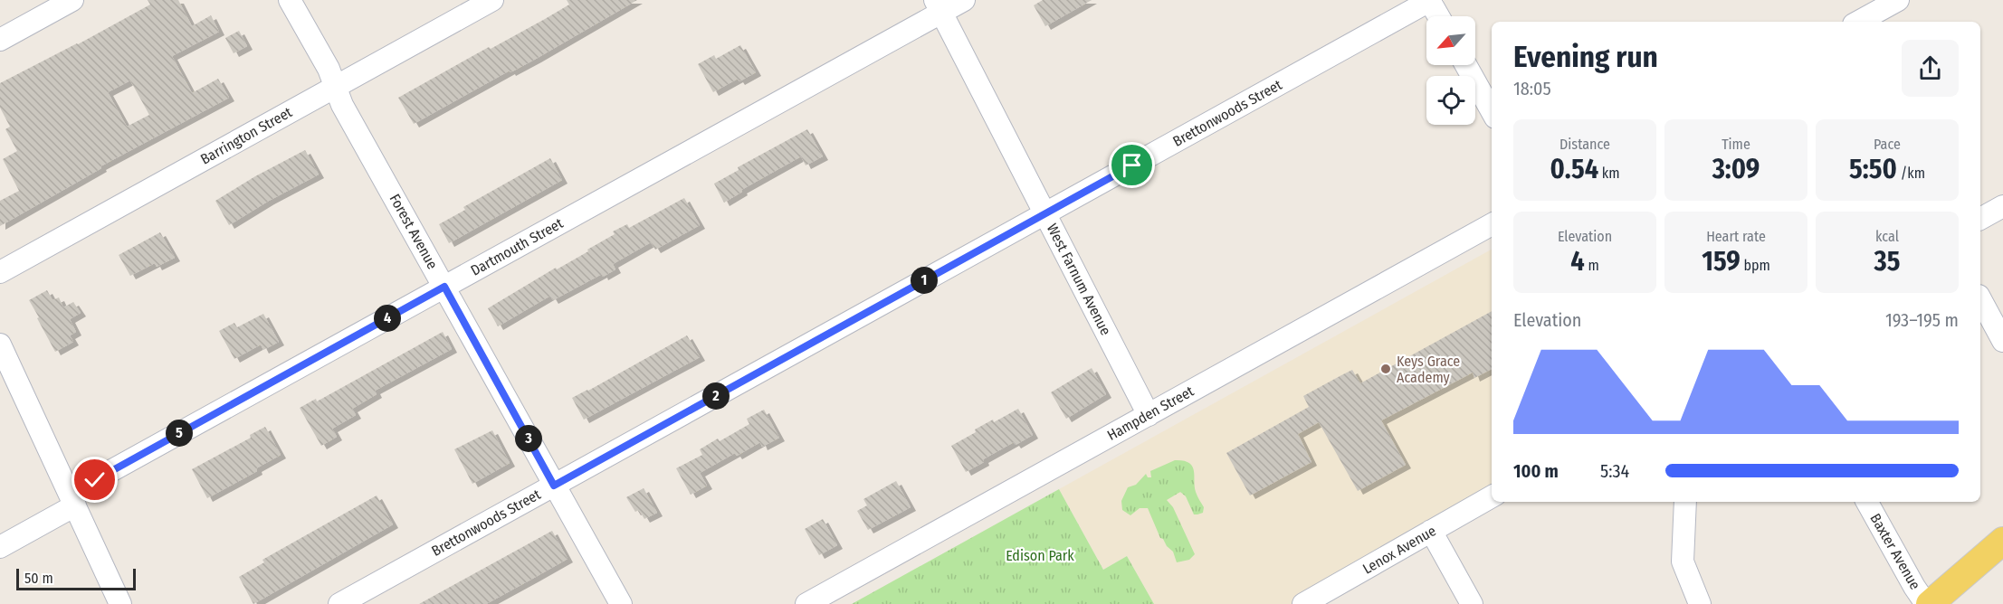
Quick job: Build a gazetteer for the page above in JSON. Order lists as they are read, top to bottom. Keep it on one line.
{"streets":{"street":["Brettonwoods Street","Barrington Street","Forest Avenue","Dartmouth Street","West Farnum Avenue","Hampden Street","Lenox Avenue","Baxter Avenue"]},"crossings":[["Brettonwoods Street","Forest Avenue"],["Brettonwoods Street","West Farnum Avenue"],["Barrington Street","Forest Avenue"],["Forest Avenue","Dartmouth Street"],["Dartmouth Street","West Farnum Avenue"],["West Farnum Avenue","Hampden Street"]],"parks":["Edison Park"],"places":["Keys Grace Academy"],"scale_bar":"50 m","north":"bottom left","page":{"heading":["Evening run","18:05"],"stats":[["Distance","0.54 km"],["Time","3:09"],["Pace","5:50 /km"],["Elevation","4 m"],["Heart rate","159 bpm"],["kcal","35"]],"pins":["1","4","2","5","3"],"chart":["Elevation","193–195 m"],"list":[{"name":"100 m","note":"5:34"}],"scale":"50 m"}}
